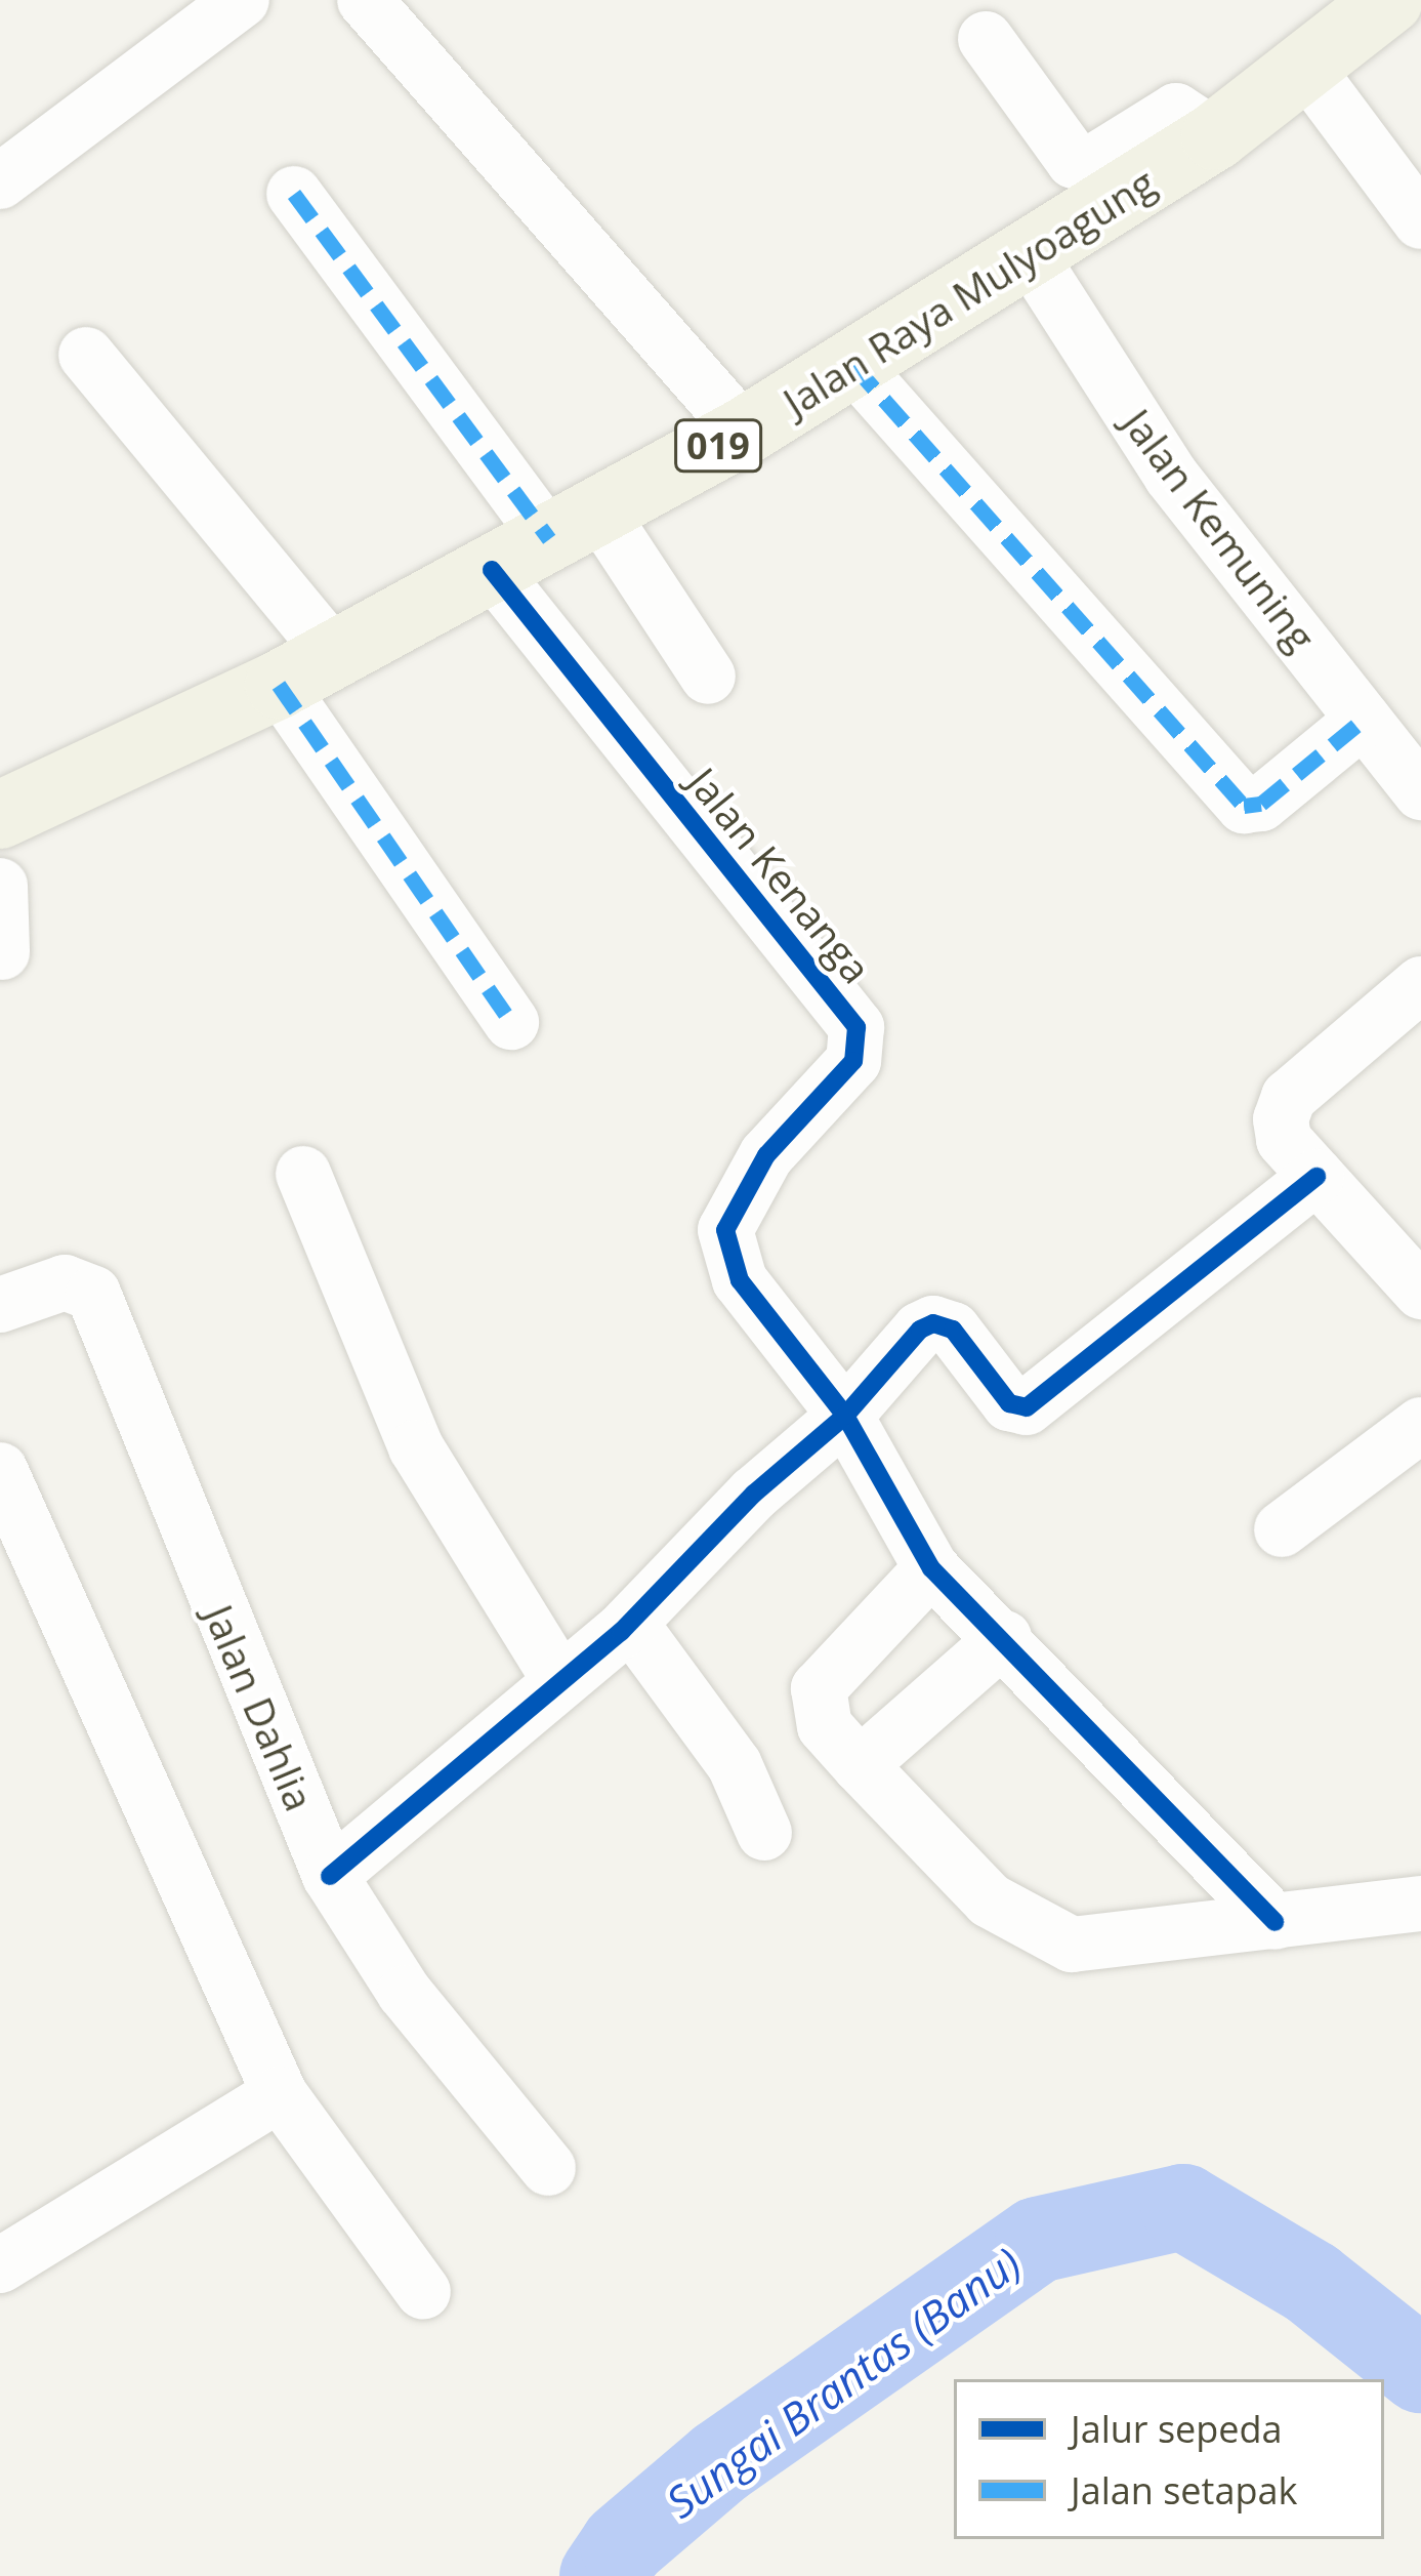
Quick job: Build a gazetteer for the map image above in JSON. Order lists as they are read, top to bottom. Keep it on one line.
{"streets":{"main road":["Jalan Raya Mulyoagung","019"],"street":["Jalan Kemuning","Jalan Kenanga","Jalan Dahlia"]},"crossings":[["Jalan Raya Mulyoagung","Jalan Kemuning"],["Jalan Raya Mulyoagung","Jalan Kenanga"]],"water":["Sungai Brantas (Banu)"],"legend":["Jalur sepeda","Jalan setapak"]}
